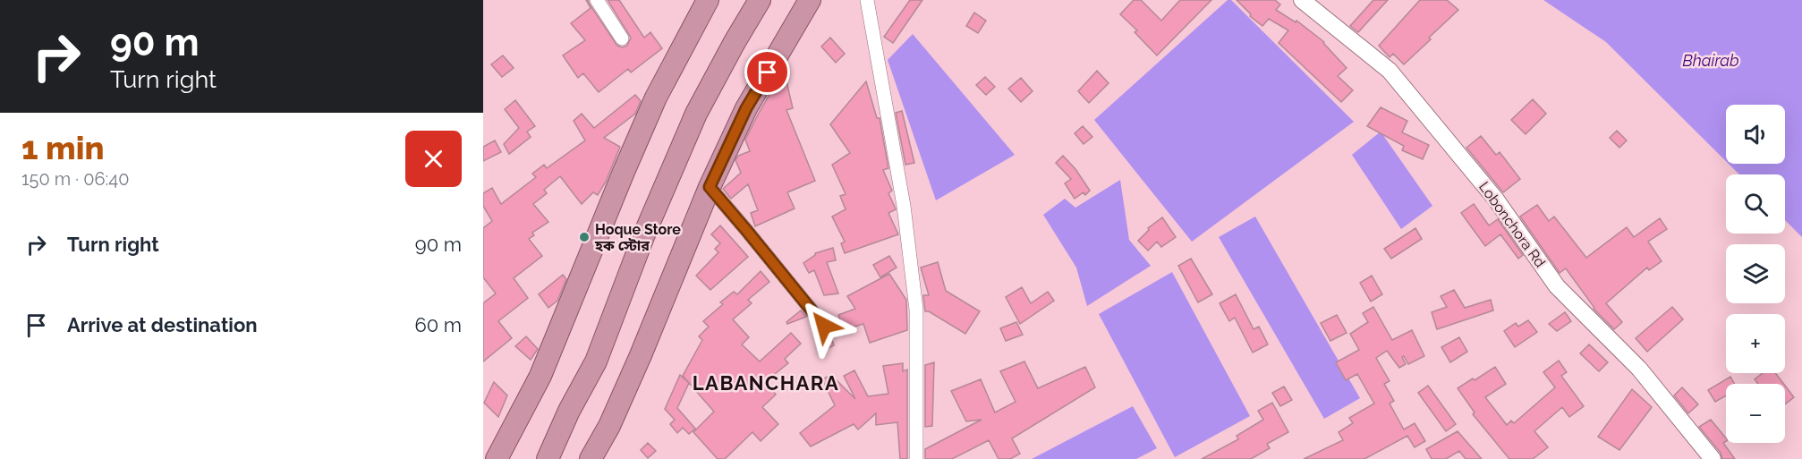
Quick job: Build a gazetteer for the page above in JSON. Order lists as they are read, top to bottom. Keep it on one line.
{"streets":{"street":["Lobonchora Rd"]},"districts":["LABANCHARA"],"water":["Bhairab"],"places":["Hoque Store হক স্টোর"],"page":{"turn":["90 m","Turn right"],"map_buttons":["+","−"],"heading":["1 min","150 m · 06:40"],"list":[{"name":"Turn right","value":"90 m"},{"name":"Arrive at destination","value":"60 m"}]}}
